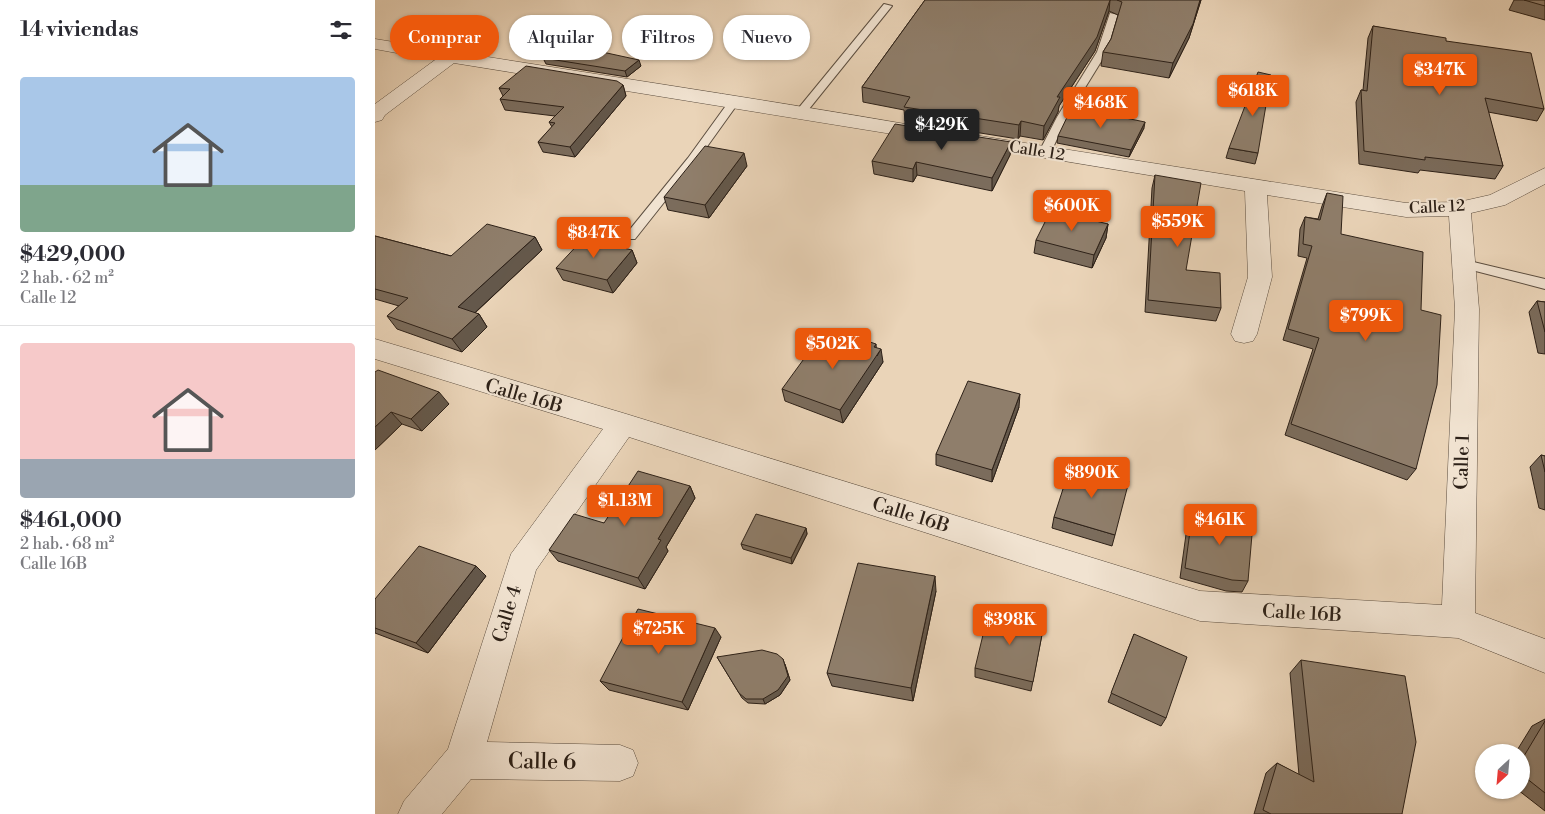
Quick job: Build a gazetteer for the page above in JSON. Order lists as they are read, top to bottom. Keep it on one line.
{"streets":{"street":["Calle 12","Calle 16B","Calle 1","Calle 4","Calle 6"]},"crossings":[["Calle 12","Calle 1"],["Calle 16B","Calle 1"],["Calle 16B","Calle 4"],["Calle 4","Calle 6"]],"north":"bottom left","page":{"heading":"14 viviendas","chip":["Comprar","Alquilar","Filtros","Nuevo"],"price":["$347K","$618K","$468K","$429K","$600K","$559K","$847K","$799K","$502K","$890K","$1.13M","$461K","$398K","$725K"],"list":[{"name":"$429,000","note":"2 hab. · 62 m² · Calle 12"},{"name":"$461,000","note":"2 hab. · 68 m² · Calle 16B"}]}}
